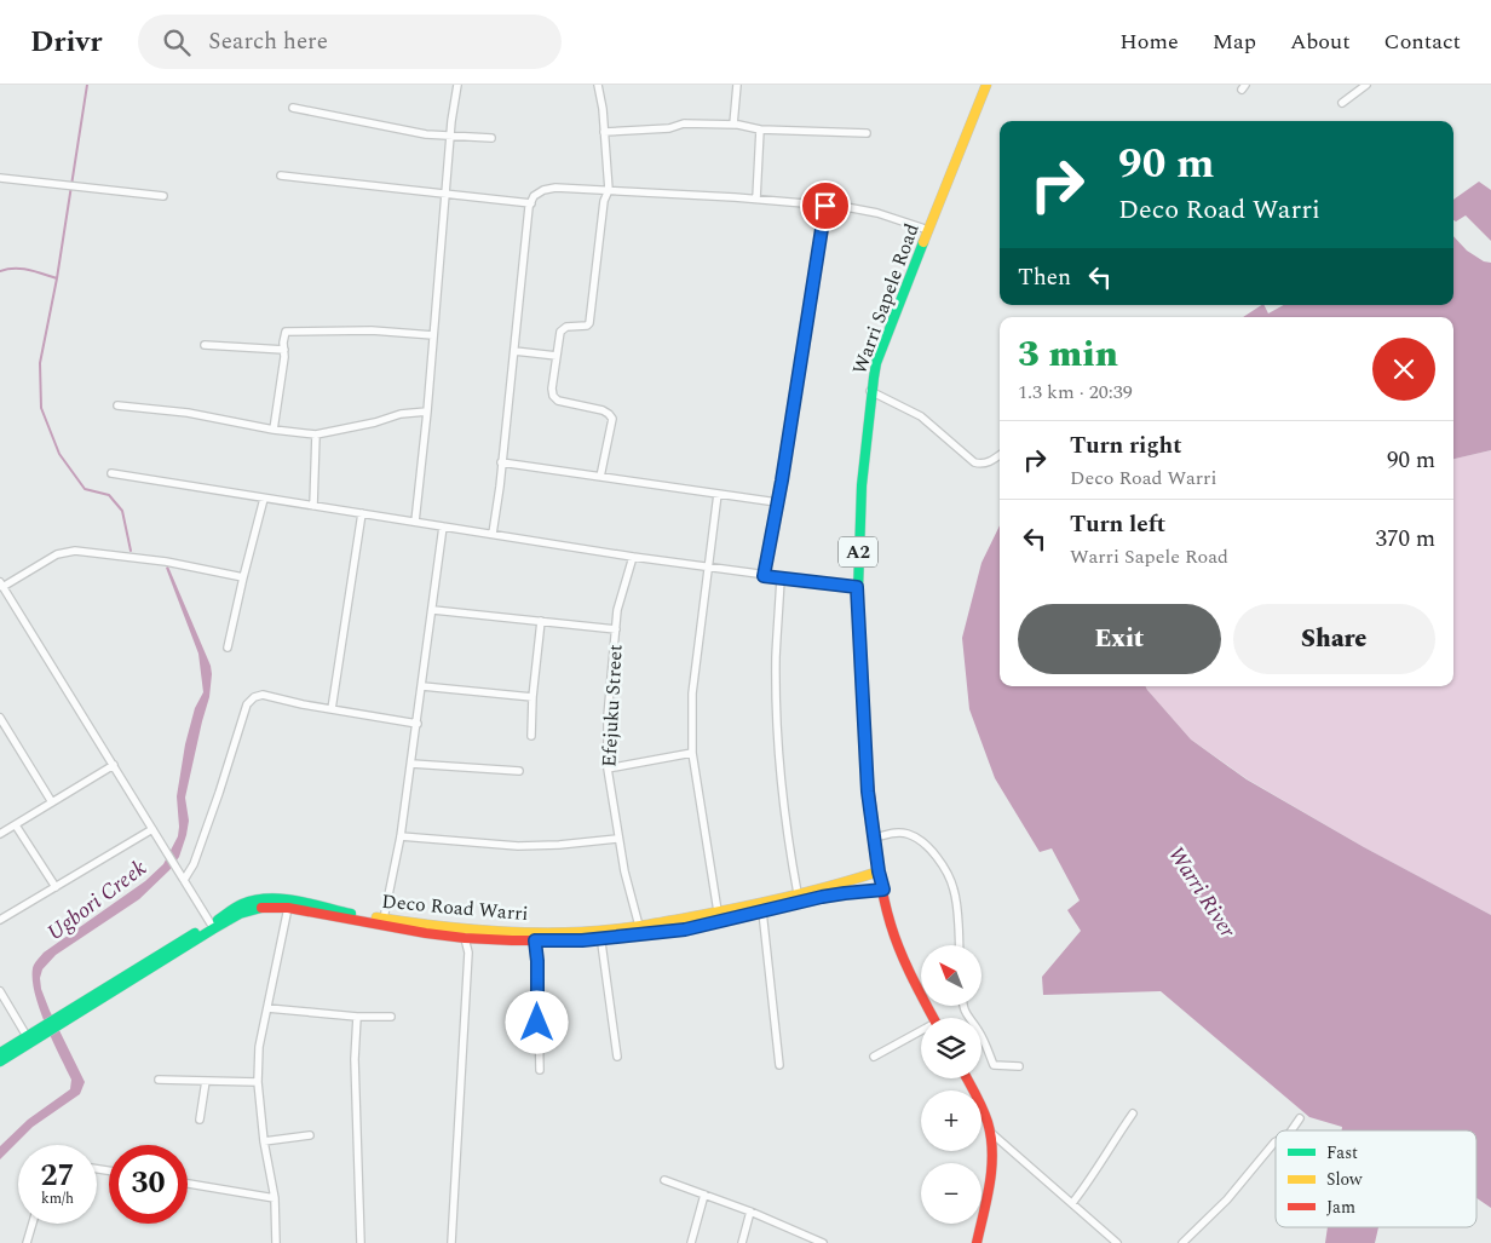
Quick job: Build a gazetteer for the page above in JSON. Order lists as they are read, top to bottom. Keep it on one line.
{"streets":{"main road":["Warri Sapele Road","A2","Deco Road Warri"],"street":["Efejuku Street"]},"crossings":[["Warri Sapele Road","Deco Road Warri"],["Efejuku Street","Deco Road Warri"]],"water":["Warri River","Ugbori Creek"],"legend":["Fast","Slow","Jam"],"north":"top left","page":{"header":"Drivr","search":"Search here","nav":["Home","Map","About","Contact"],"turn":["90 m","Deco Road Warri"],"then":"Then","heading":["3 min","1.3 km · 20:39"],"list":[{"name":"Turn right","note":"Deco Road Warri","value":"90 m"},{"name":"Turn left","note":"Warri Sapele Road","value":"370 m"}],"buttons":["Exit","Share"],"map_buttons":["+","−"],"speed":"27 km/h","limit":"30"}}
